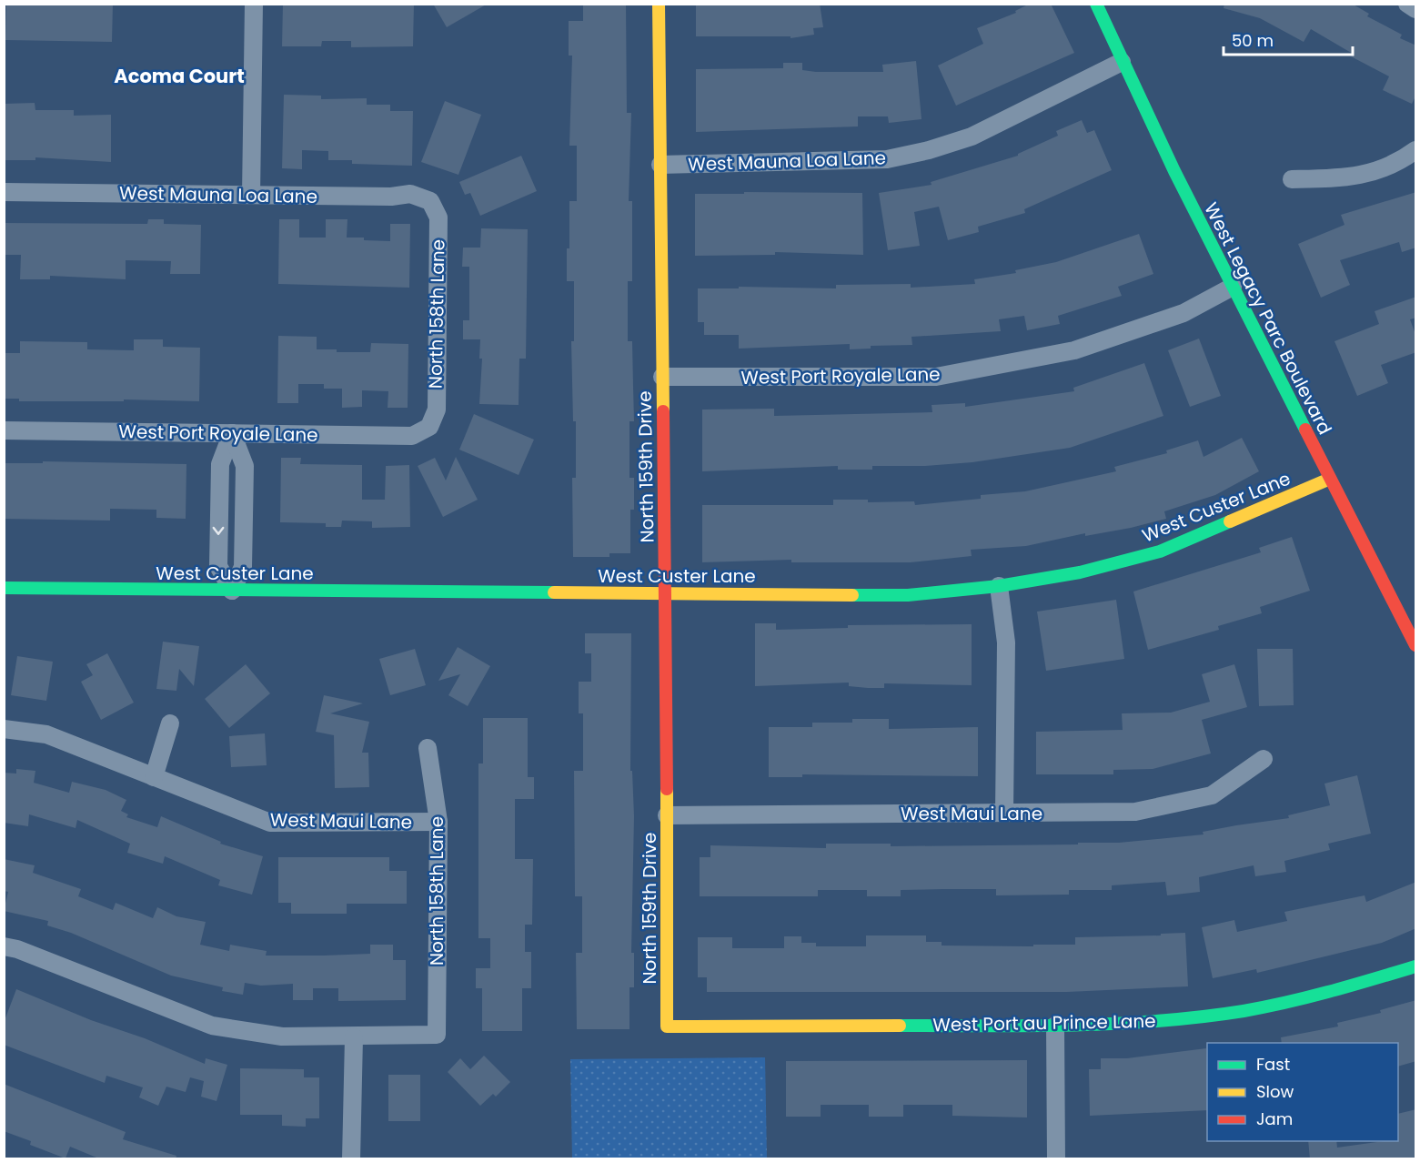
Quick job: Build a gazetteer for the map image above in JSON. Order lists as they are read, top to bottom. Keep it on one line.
{"streets":{"street":["West Mauna Loa Lane","North 158th Lane","West Legacy Parc Boulevard","West Port Royale Lane","North 159th Drive","West Custer Lane","West Maui Lane","West Port au Prince Lane"]},"crossings":[["West Mauna Loa Lane","North 158th Lane"],["West Mauna Loa Lane","West Legacy Parc Boulevard"],["West Mauna Loa Lane","North 159th Drive"],["North 158th Lane","West Port Royale Lane"],["North 158th Lane","West Maui Lane"],["West Legacy Parc Boulevard","West Port Royale Lane"],["West Legacy Parc Boulevard","West Custer Lane"],["West Port Royale Lane","North 159th Drive"],["North 159th Drive","West Custer Lane"],["North 159th Drive","West Maui Lane"],["North 159th Drive","West Port au Prince Lane"]],"districts":["Acoma Court"],"legend":["Fast","Slow","Jam"],"scale_bar":"50 m"}
